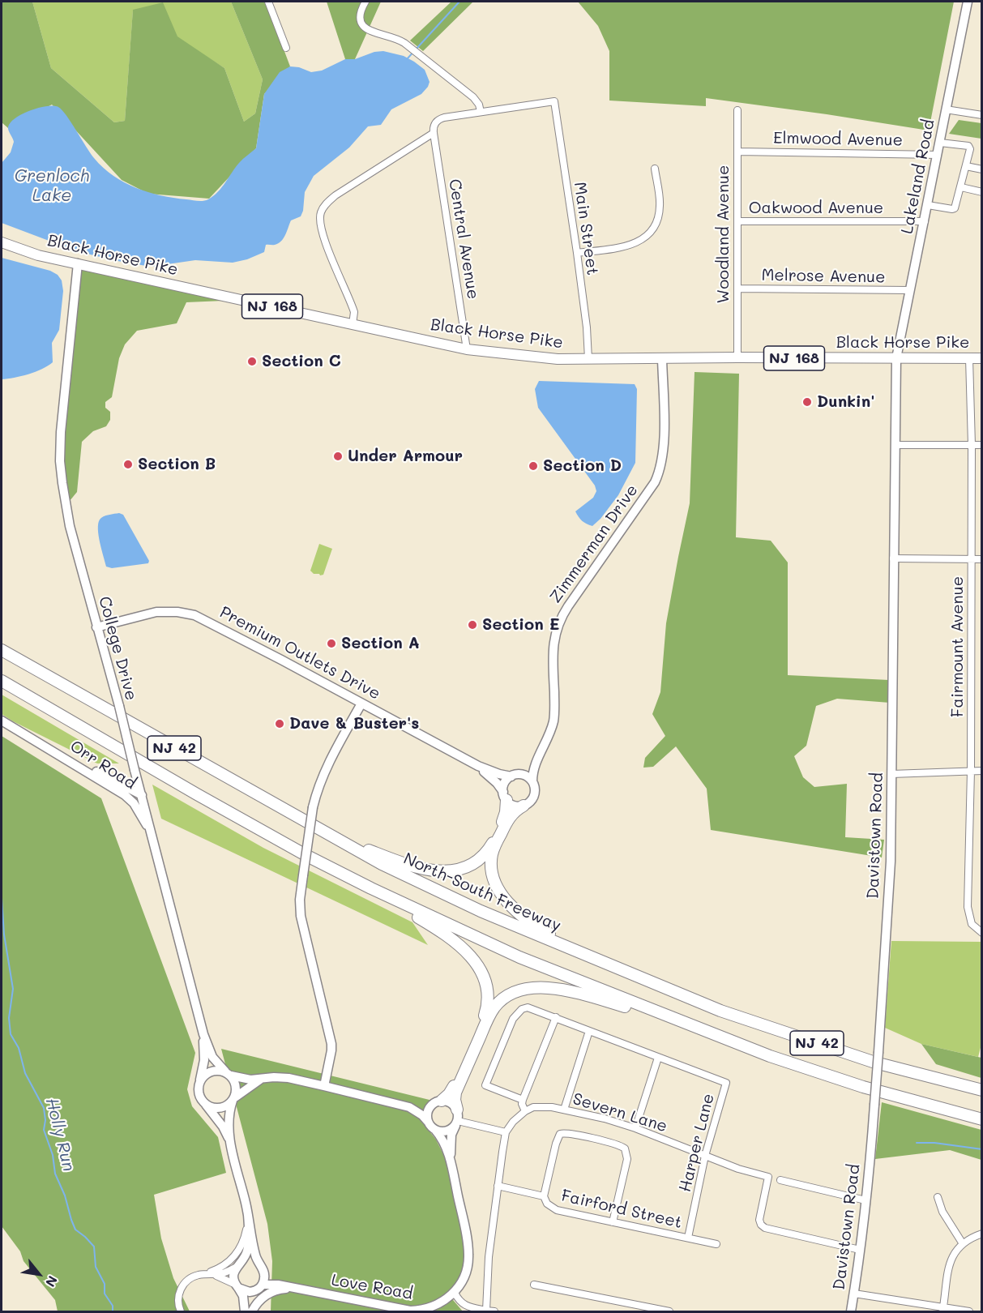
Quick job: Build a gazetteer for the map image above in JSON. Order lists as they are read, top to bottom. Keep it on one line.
{"streets":{"highway":["NJ 42","North-South Freeway"],"main road":["Black Horse Pike","NJ 168"],"street":["Elmwood Avenue","Lakeland Road","Oakwood Avenue","Main Street","Woodland Avenue","Central Avenue","Melrose Avenue","Zimmerman Drive","Fairmount Avenue","College Drive","Premium Outlets Drive","Orr Road","Davistown Road","Severn Lane","Harper Lane","Fairford Street","Love Road"]},"crossings":[["Elmwood Avenue","Lakeland Road"],["Elmwood Avenue","Woodland Avenue"],["Lakeland Road","Oakwood Avenue"],["Lakeland Road","Black Horse Pike"],["Lakeland Road","Melrose Avenue"],["Lakeland Road","Davistown Road"],["Oakwood Avenue","Woodland Avenue"],["Main Street","Black Horse Pike"],["Woodland Avenue","Black Horse Pike"],["Woodland Avenue","Melrose Avenue"],["Central Avenue","Black Horse Pike"],["Black Horse Pike","Zimmerman Drive"],["Black Horse Pike","Fairmount Avenue"],["Black Horse Pike","College Drive"],["Black Horse Pike","Davistown Road"],["Zimmerman Drive","Premium Outlets Drive"],["College Drive","Premium Outlets Drive"],["College Drive","Orr Road"],["Davistown Road","Severn Lane"],["Severn Lane","Harper Lane"],["Harper Lane","Fairford Street"]],"water":["Grenloch Lake","Holly Run"],"places":["Section C","Dunkin'","Under Armour","Section B","Section D","Section E","Section A","Dave & Buster's"],"north":"bottom right"}
